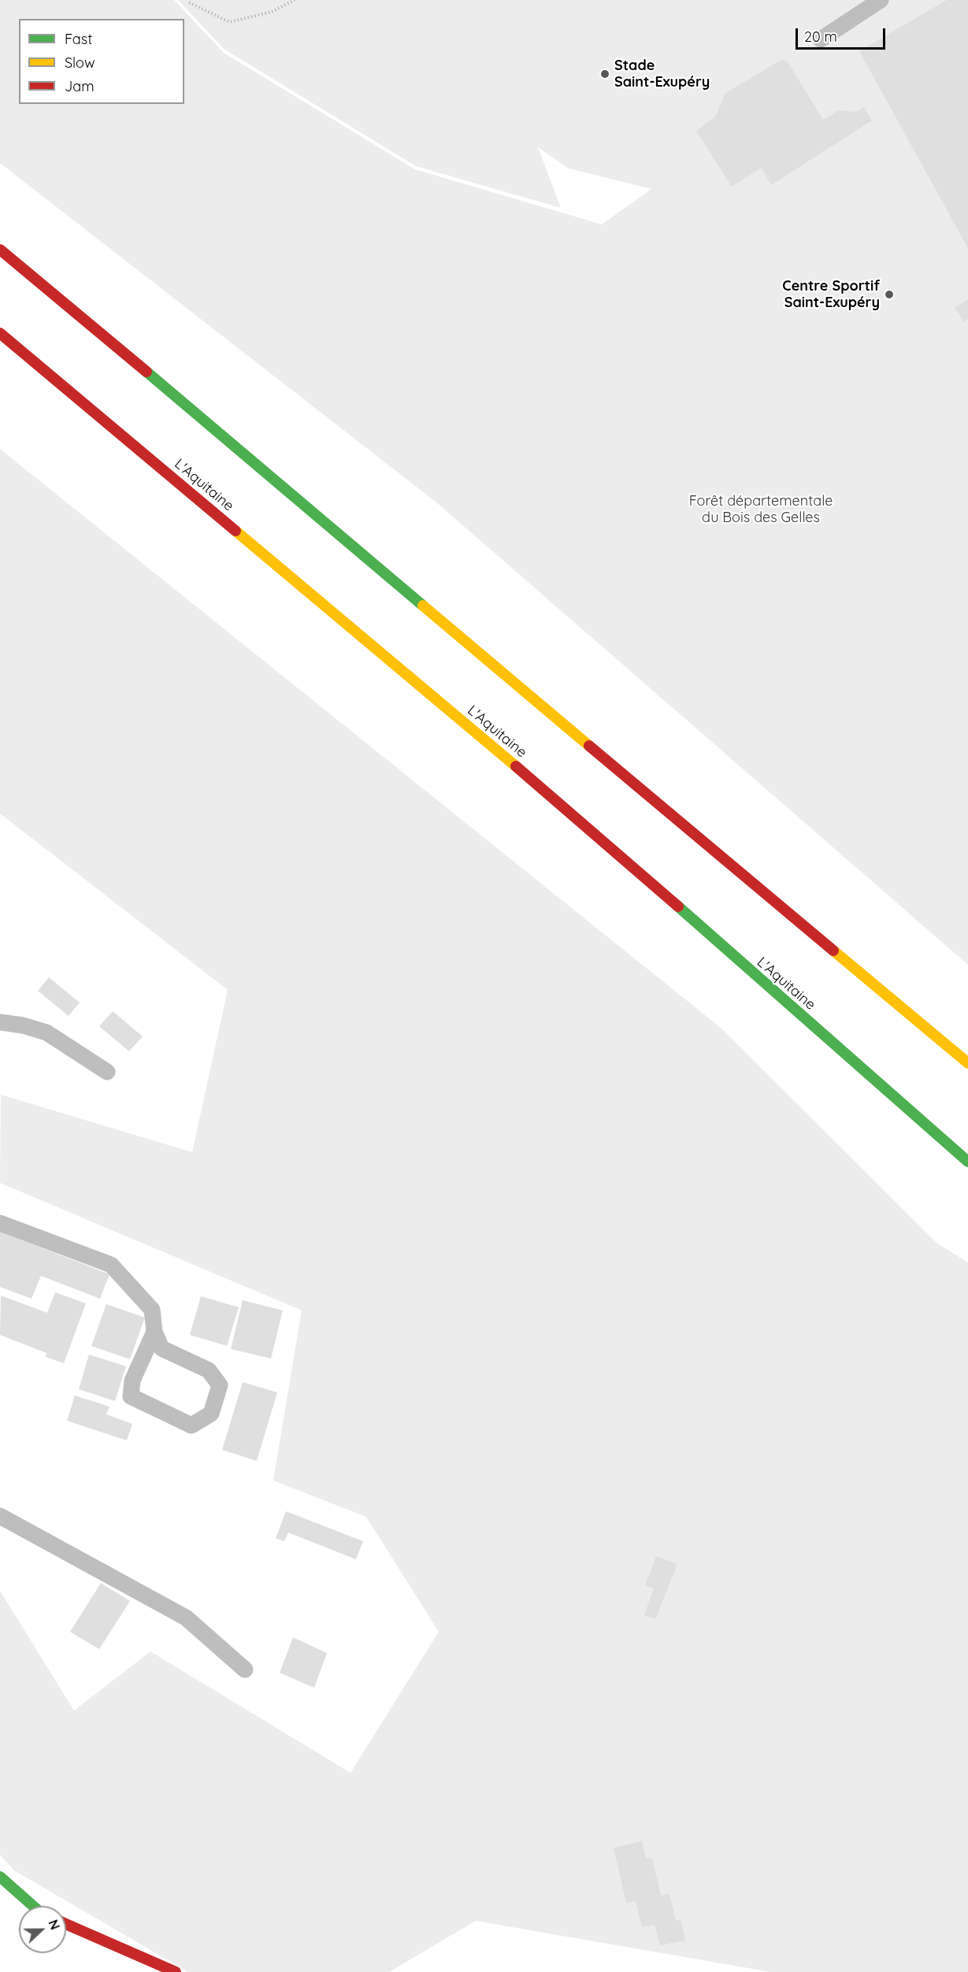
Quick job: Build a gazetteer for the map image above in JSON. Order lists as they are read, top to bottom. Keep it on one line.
{"streets":{"main road":["L'Aquitaine"]},"parks":["Forêt départementale du Bois des Gelles"],"places":["Stade Saint-Exupéry","Centre Sportif Saint-Exupéry"],"legend":["Fast","Slow","Jam"],"scale_bar":"20 m","north":"right"}
